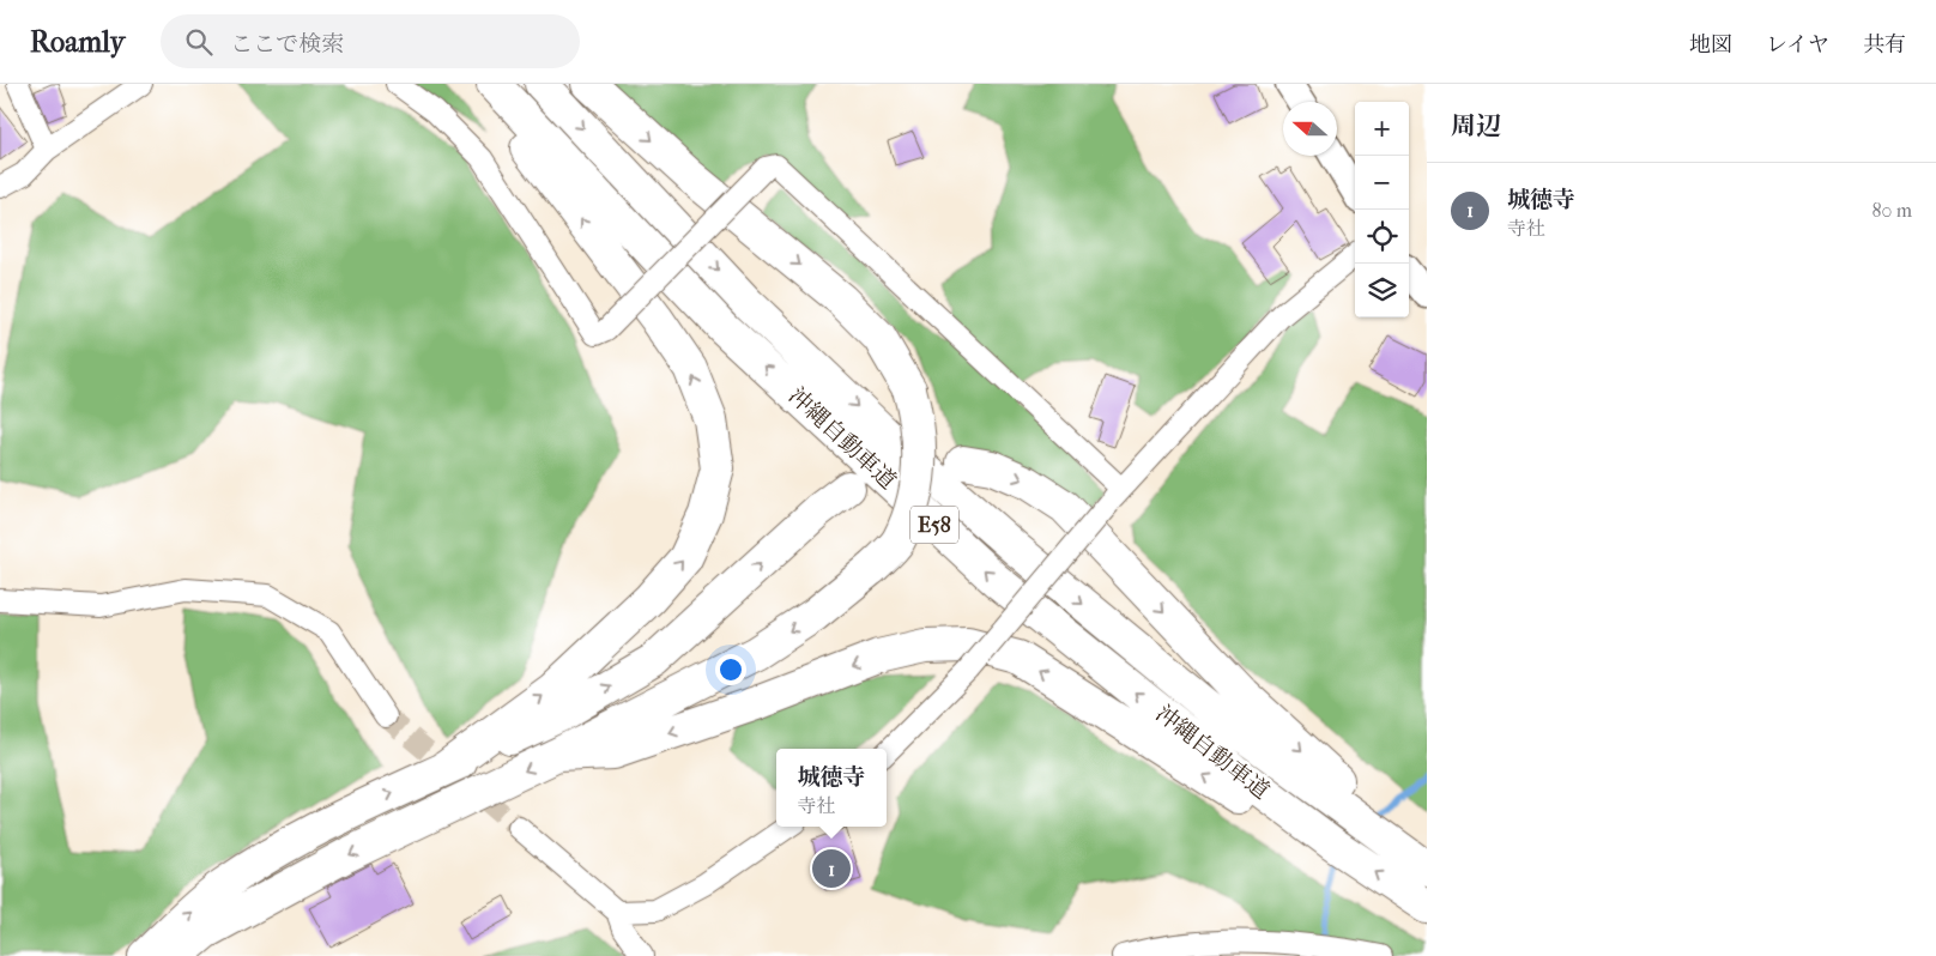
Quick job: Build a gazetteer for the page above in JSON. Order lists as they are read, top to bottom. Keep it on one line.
{"streets":{"highway":["沖縄自動車道","E58"]},"north":"left","page":{"header":"Roamly","search":"ここで検索","nav":["地図","レイヤ","共有"],"heading":"周辺","map_buttons":["+","−"],"list":[{"mark":"1","name":"城徳寺","note":"寺社","value":"80 m"}],"popup":["城徳寺","寺社"],"pins":"1"}}
